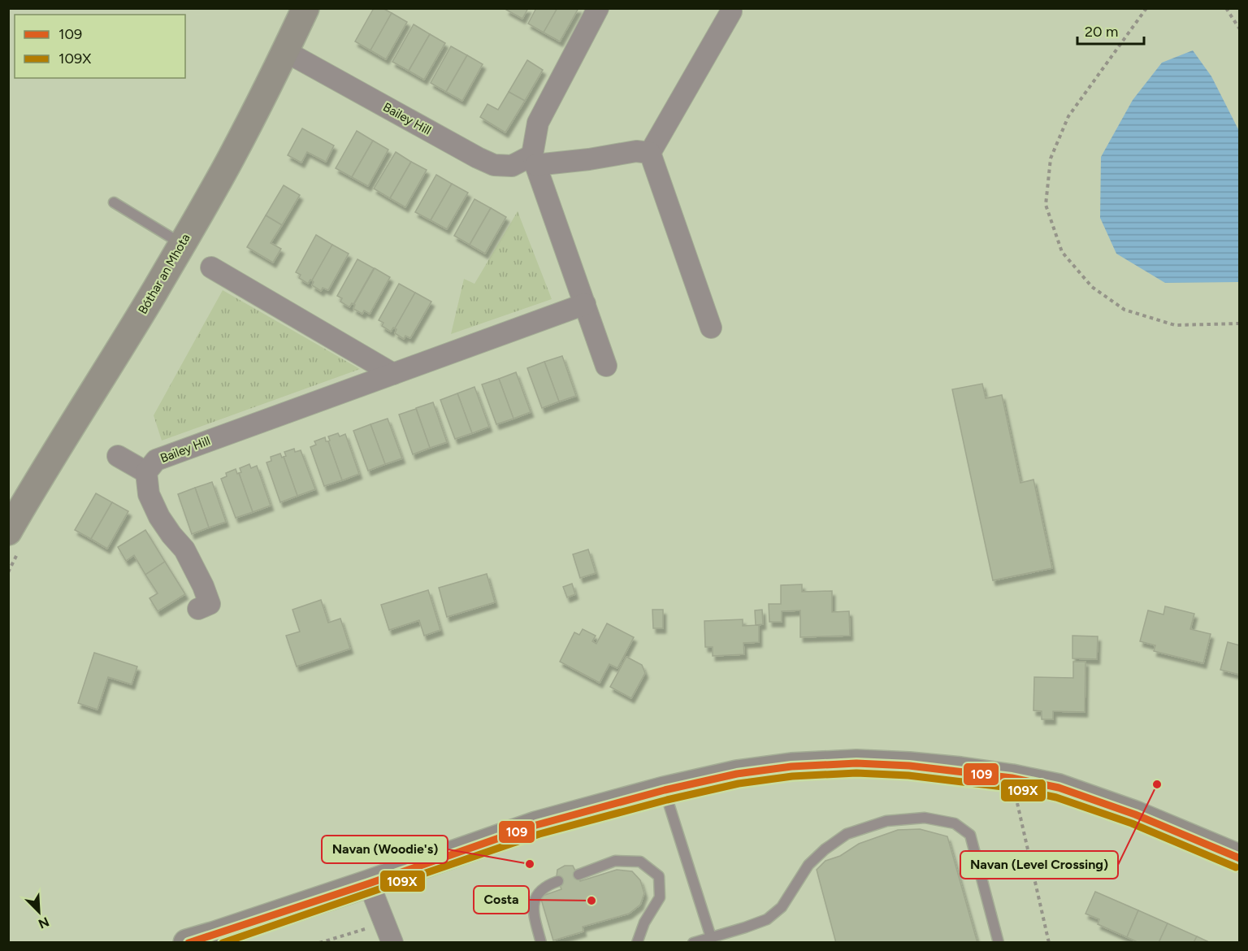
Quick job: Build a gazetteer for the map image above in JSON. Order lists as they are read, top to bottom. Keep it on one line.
{"streets":{"main road":["Bóthar an Mhota"],"street":["Bailey Hill"]},"crossings":[["Bailey Hill","Bóthar an Mhota"]],"places":["Navan (Level Crossing)","Navan (Woodie's)","Costa"],"lines":["transit line 109","transit line 109X"],"legend":["109","109X"],"scale_bar":"20 m","north":"bottom right"}
